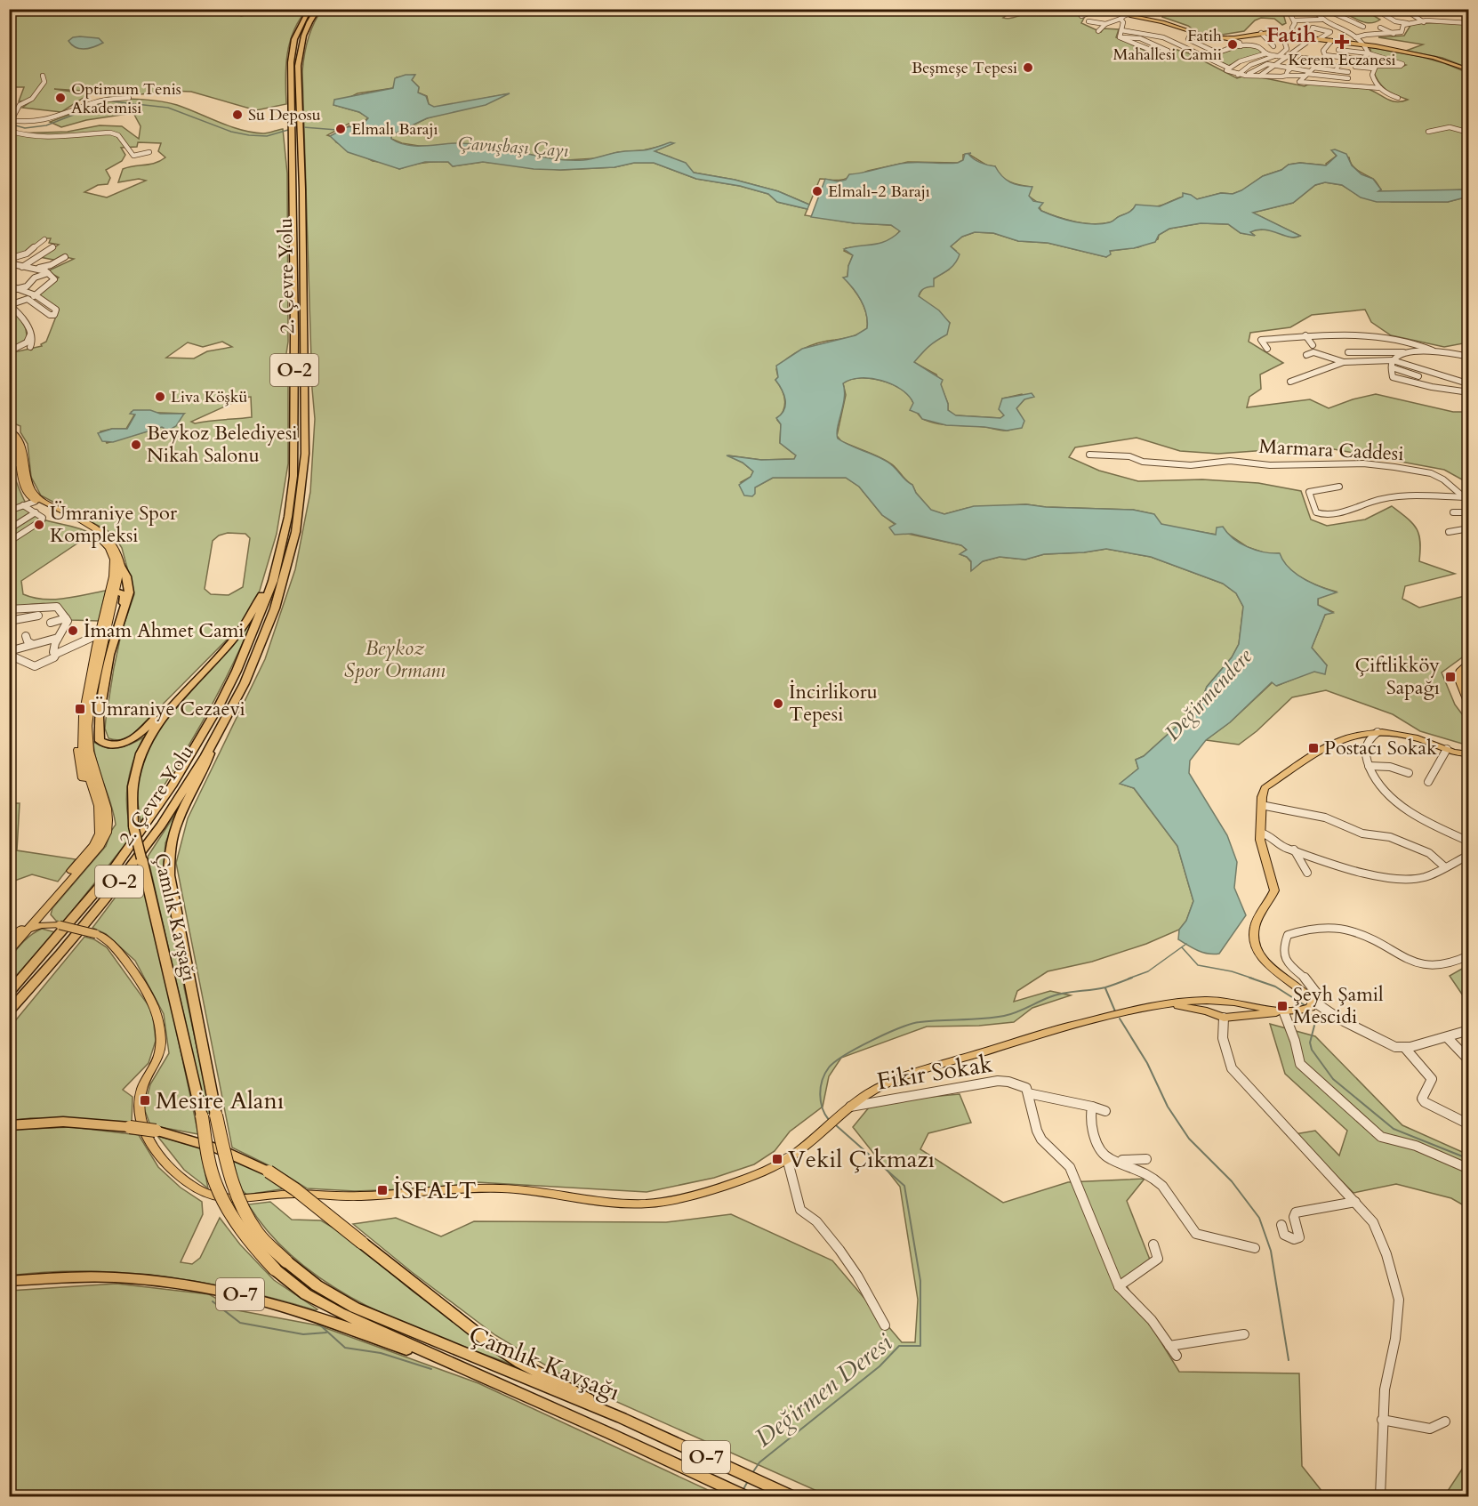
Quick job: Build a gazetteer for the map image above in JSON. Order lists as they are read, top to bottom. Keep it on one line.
{"streets":{"highway":["2. Çevre Yolu","O-2","Çamlık Kavşağı","O-7"],"street":["Marmara Caddesi","Fikir Sokak"]},"crossings":[["2. Çevre Yolu","O-2"],["2. Çevre Yolu","Çamlık Kavşağı"],["Çamlık Kavşağı","O-7"]],"districts":["Fatih"],"water":["Çavuşbaşı Çayı","Değirmendere","Değirmen Deresi"],"parks":["Beykoz Spor Ormanı"],"places":{"health":["Kerem Eczanesi"],"other":["Fatih Mahallesi Camii","Beşmeşe Tepesi","Optimum Tenis Akademisi","Su Deposu","Elmalı Barajı","Elmalı-2 Barajı","Liva Köşkü","Beykoz Belediyesi Nikah Salonu","Ümraniye Spor Kompleksi","İmam Ahmet Cami","İncirlikoru Tepesi"],"transit":["Çiftlikköy Sapağı","Ümraniye Cezaevi","Postacı Sokak","Şeyh Şamil Mescidi","Mesire Alanı","Vekil Çıkmazı","İSFALT"]}}
